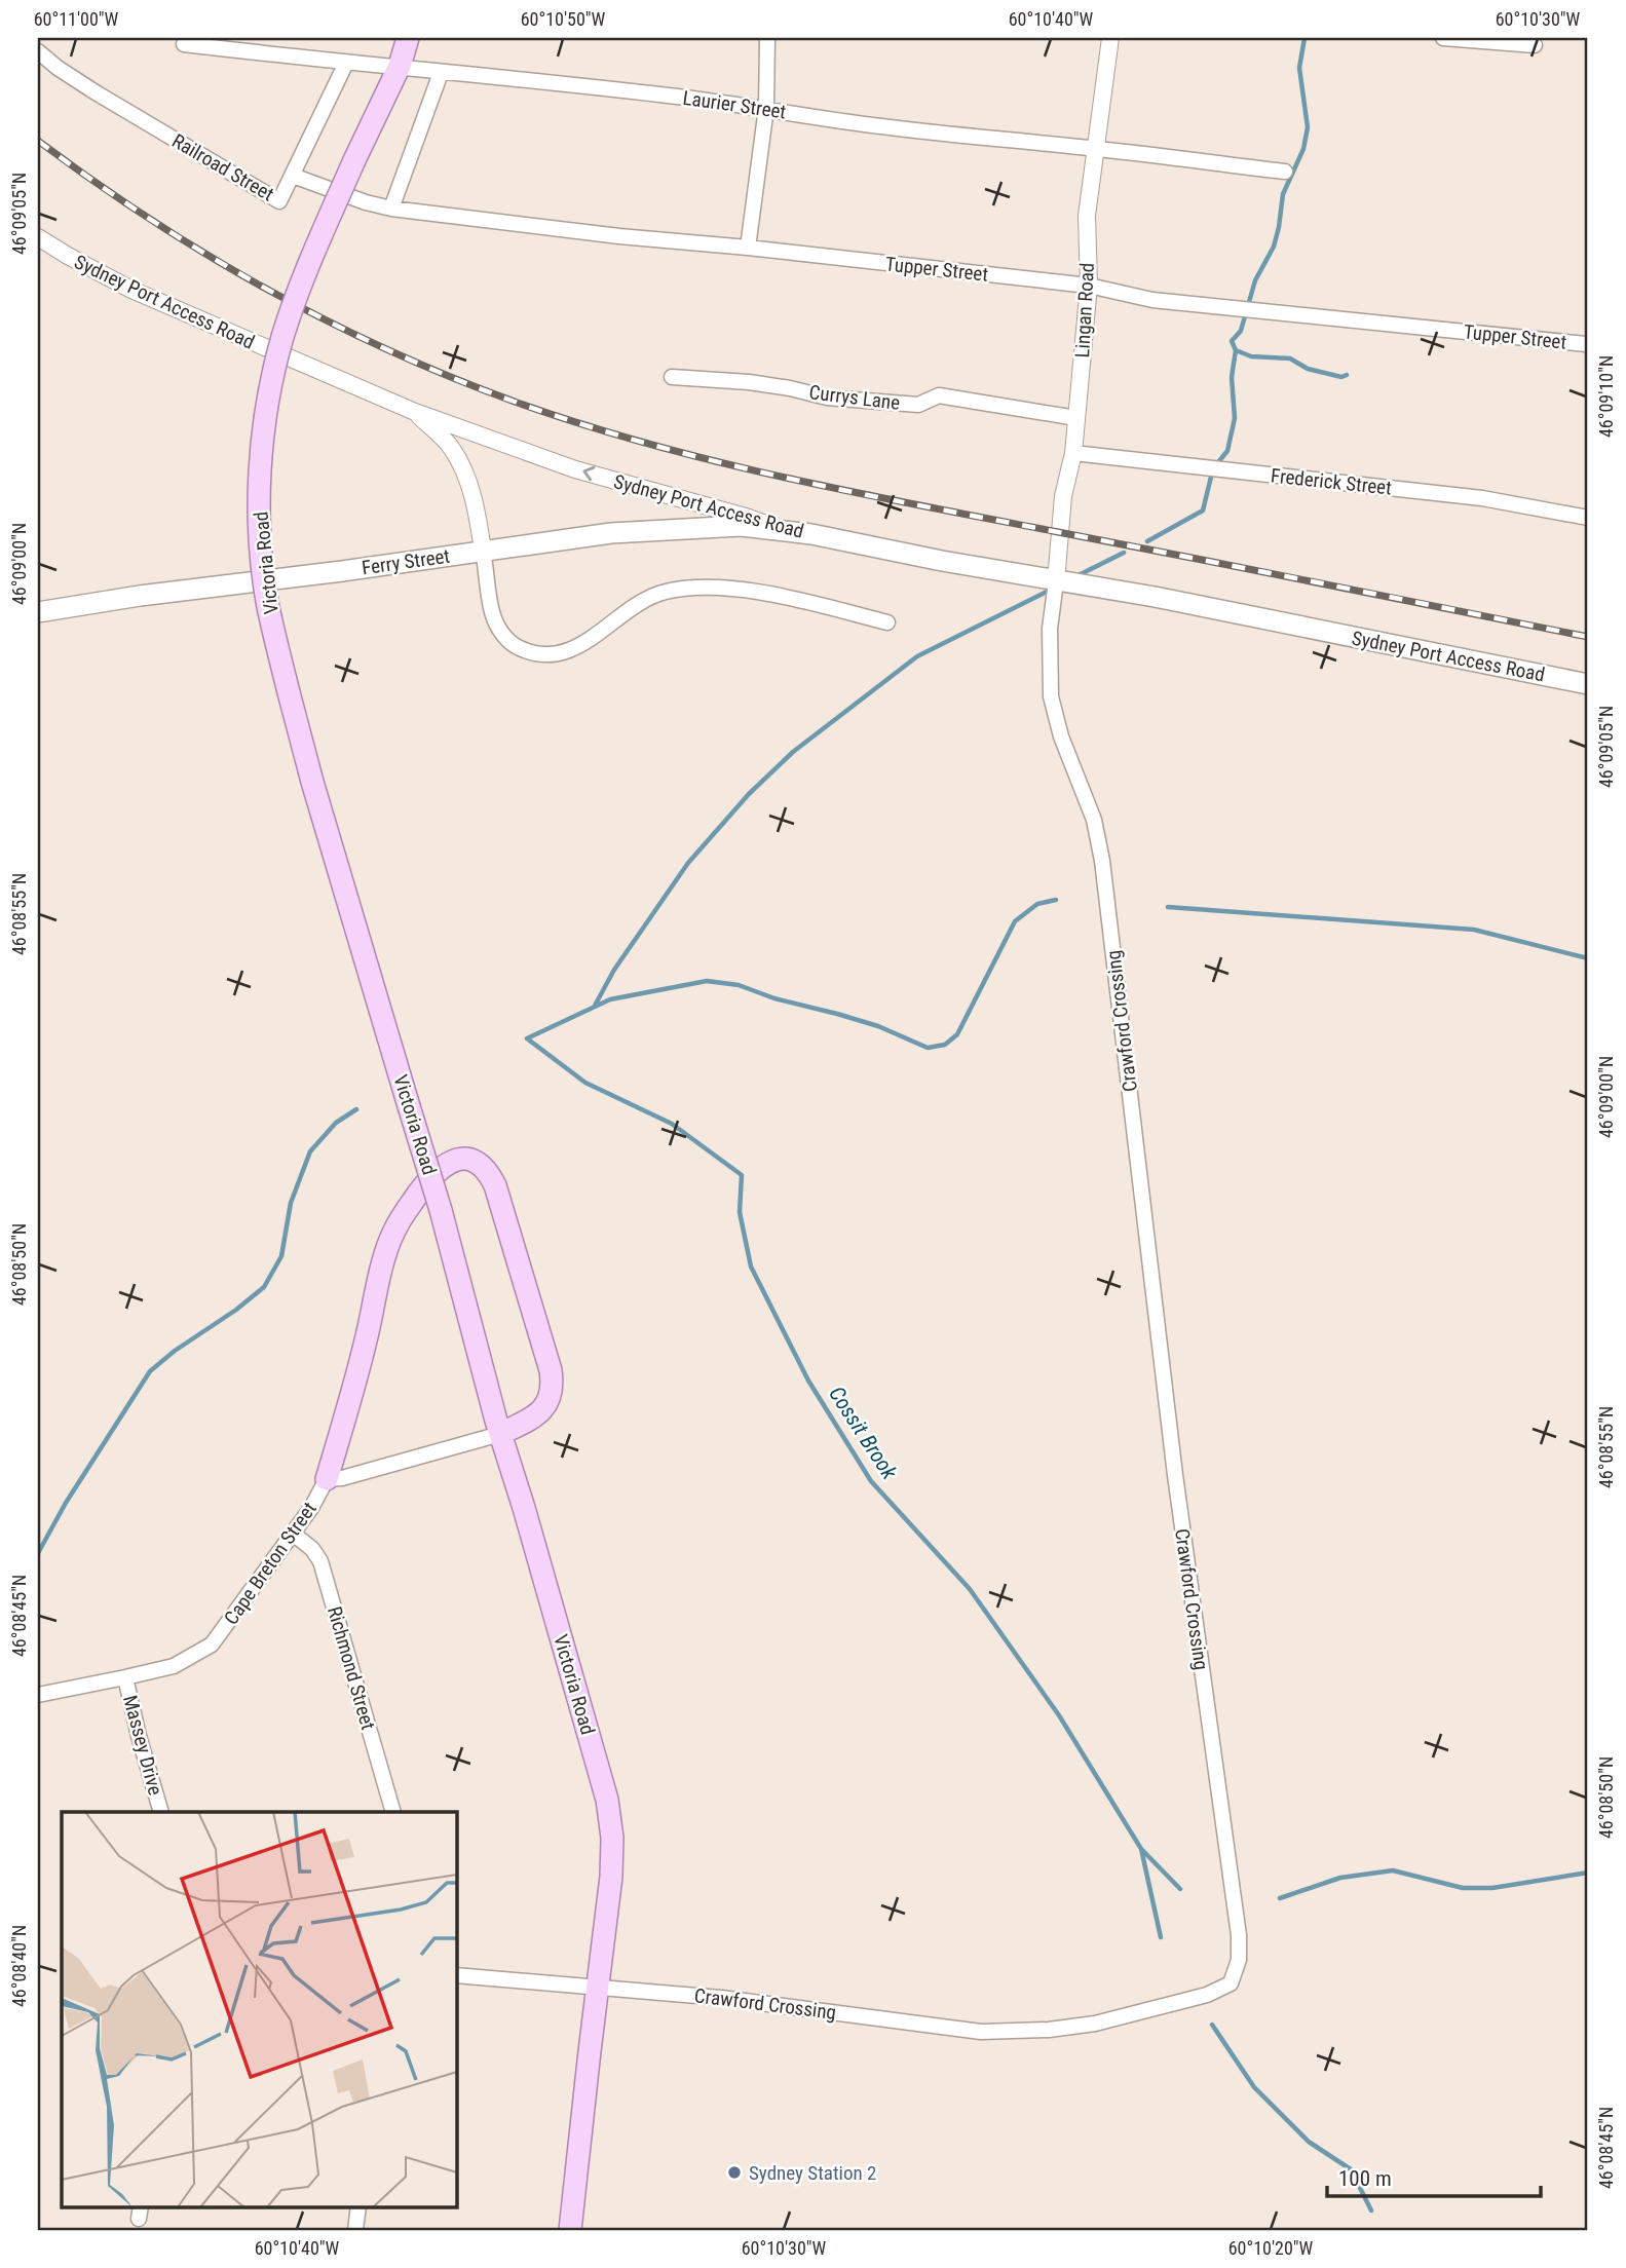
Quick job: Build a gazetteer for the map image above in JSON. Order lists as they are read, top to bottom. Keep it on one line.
{"streets":{"main road":["Sydney Port Access Road","Ferry Street","Victoria Road"],"street":["Laurier Street","Railroad Street","Tupper Street","Lingan Road","Currys Lane","Frederick Street","Crawford Crossing","Cape Breton Street","Richmond Street","Massey Drive"]},"crossings":[["Laurier Street","Railroad Street"],["Laurier Street","Lingan Road"],["Laurier Street","Victoria Road"],["Railroad Street","Tupper Street"],["Tupper Street","Lingan Road"],["Sydney Port Access Road","Lingan Road"],["Sydney Port Access Road","Ferry Street"],["Sydney Port Access Road","Crawford Crossing"],["Lingan Road","Currys Lane"],["Lingan Road","Frederick Street"],["Lingan Road","Crawford Crossing"],["Victoria Road","Crawford Crossing"],["Cape Breton Street","Richmond Street"],["Cape Breton Street","Massey Drive"]],"water":["Cossit Brook"],"places":["Sydney Station 2"],"scale_bar":"100 m","coordinates":["60°11'00\"W","60°10'50\"W","60°10'40\"W","60°10'30\"W","46°09'05\"N","46°09'10\"N","46°09'00\"N","46°08'55\"N","46°08'50\"N","46°08'45\"N","46°08'40\"N","60°10'20\"W"]}
